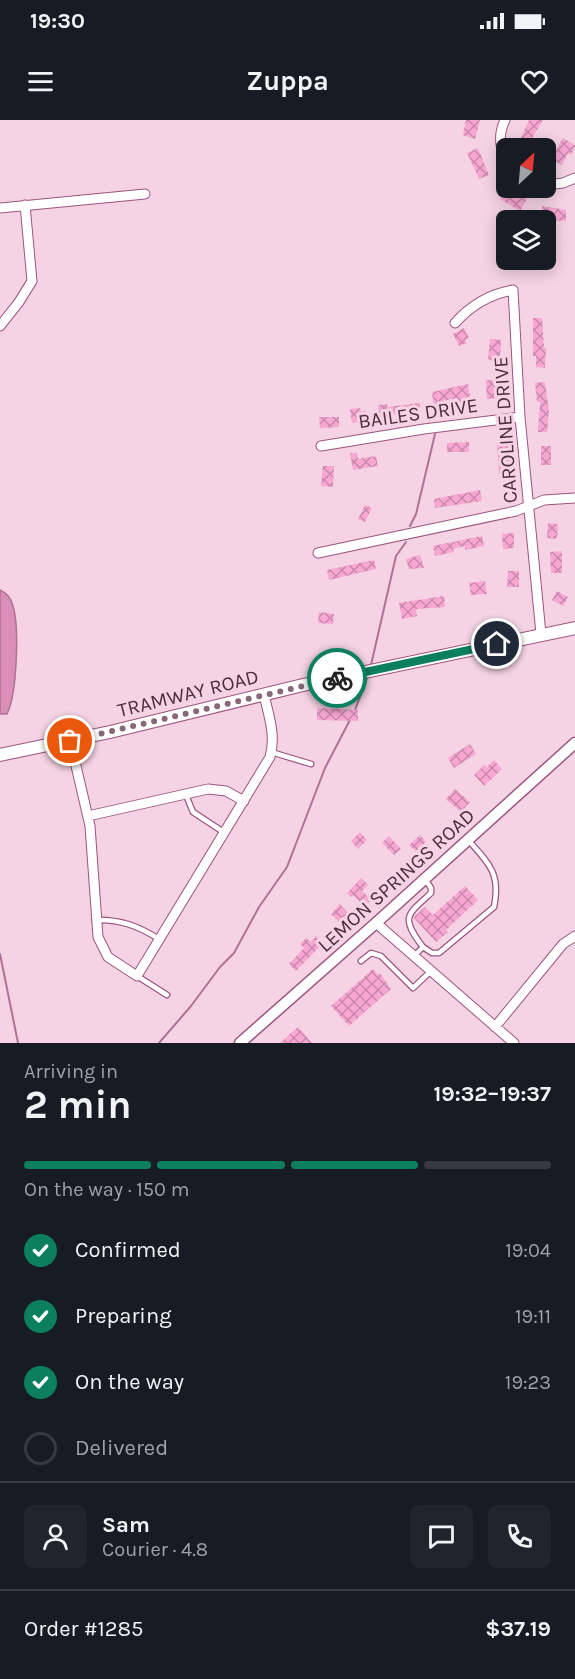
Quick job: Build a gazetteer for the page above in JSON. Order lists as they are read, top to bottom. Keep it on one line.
{"streets":{"main road":["TRAMWAY ROAD"],"street":["BAILES DRIVE","CAROLINE DRIVE","LEMON SPRINGS ROAD"]},"crossings":[["BAILES DRIVE","CAROLINE DRIVE"],["CAROLINE DRIVE","TRAMWAY ROAD"]],"north":"top right","page":{"status":"19:30","header":"Zuppa","heading":["2 min","Arriving in","19:32–19:37"],"panel":["Sam","Courier · 4.8","Order #1285","$37.19"],"bar":"On the way · 150 m","list":[["Confirmed","19:04"],["Preparing","19:11"],["On the way","19:23"],"Delivered"]}}
